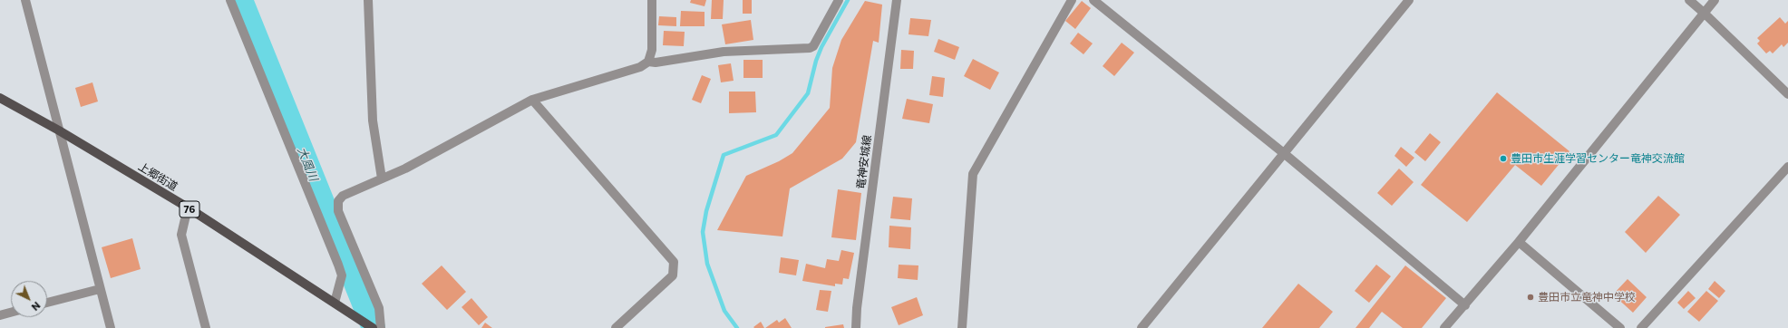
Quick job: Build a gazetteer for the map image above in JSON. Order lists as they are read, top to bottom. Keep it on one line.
{"streets":{"main road":["上郷街道","76"],"street":["竜神安城線"]},"water":["大風川"],"places":["豊田市生涯学習センター竜神交流館","豊田市立竜神中学校"],"north":"bottom right"}
